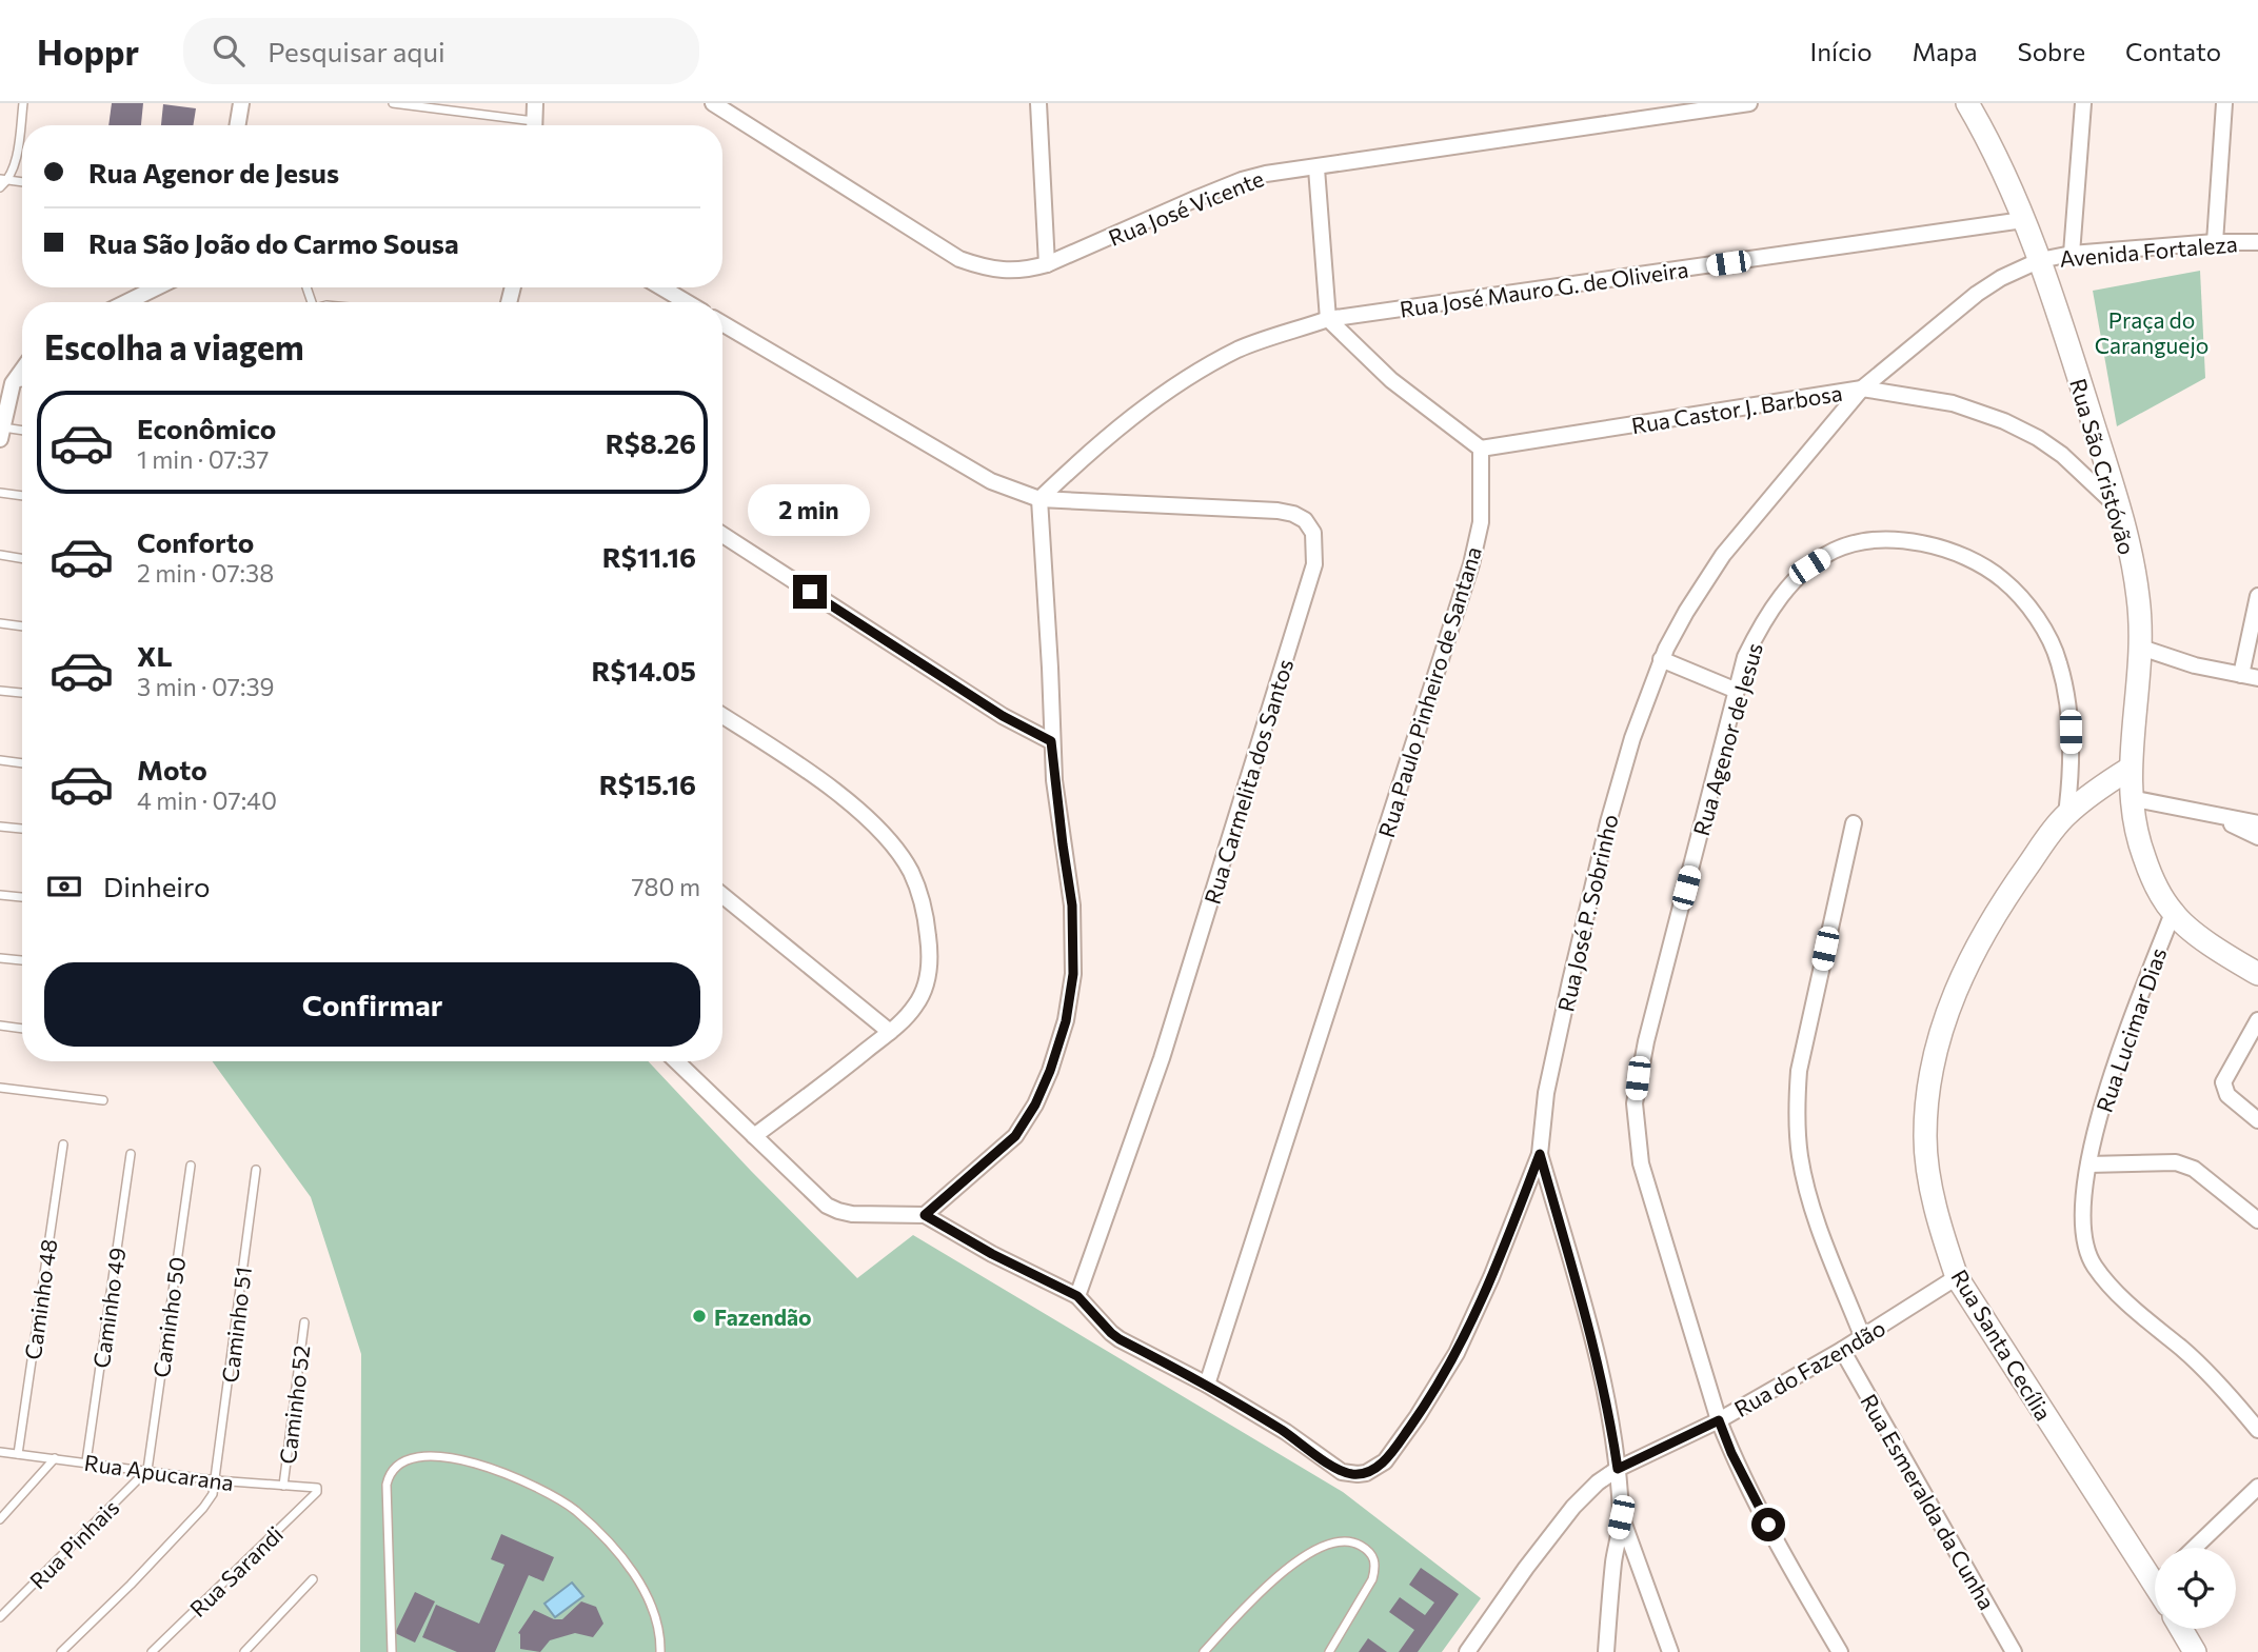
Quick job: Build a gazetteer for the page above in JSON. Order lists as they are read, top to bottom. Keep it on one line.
{"streets":{"street":["Rua José Vicente","Avenida Fortaleza","Rua José Mauro G. de Oliveira","Rua Castor J. Barbosa","Rua São Cristóvão","Rua Paulo Pinheiro de Santana","Rua Agenor de Jesus","Rua Carmelita dos Santos","Rua José P. Sobrinho","Rua Lucimar Dias","Rua Santa Cecília","Rua do Fazendão","Rua Esmeralda da Cunha"],"lane":["Caminho 48","Caminho 49","Caminho 50","Caminho 51","Caminho 52","Rua Apucarana","Rua Pinhais","Rua Sarandi"]},"crossings":[["Avenida Fortaleza","Rua Castor J. Barbosa"],["Avenida Fortaleza","Rua São Cristóvão"],["Rua José Mauro G. de Oliveira","Rua São Cristóvão"],["Rua Castor J. Barbosa","Rua São Cristóvão"],["Rua Castor J. Barbosa","Rua Paulo Pinheiro de Santana"],["Rua Castor J. Barbosa","Rua José P. Sobrinho"],["Rua São Cristóvão","Rua Lucimar Dias"],["Rua São Cristóvão","Rua Santa Cecília"],["Rua Paulo Pinheiro de Santana","Rua José P. Sobrinho"],["Rua Agenor de Jesus","Rua Santa Cecília"],["Rua Agenor de Jesus","Rua do Fazendão"],["Caminho 48","Rua Apucarana"],["Caminho 49","Rua Apucarana"],["Caminho 50","Rua Apucarana"],["Caminho 50","Rua Pinhais"],["Caminho 51","Rua Apucarana"],["Rua Santa Cecília","Rua do Fazendão"],["Rua do Fazendão","Rua Esmeralda da Cunha"],["Caminho 52","Rua Apucarana"],["Rua Apucarana","Rua Pinhais"],["Rua Apucarana","Rua Sarandi"]],"parks":["Praça do Caranguejo"],"places":["Fazendão"],"page":{"header":"Hoppr","search":"Pesquisar aqui","nav":["Início","Mapa","Sobre","Contato"],"banner":["Rua Agenor de Jesus","Rua São João do Carmo Sousa"],"heading":"Escolha a viagem","list":[{"name":"Econômico","note":"1 min · 07:37","value":"R$8.26"},{"name":"Conforto","note":"2 min · 07:38","value":"R$11.16"},{"name":"XL","note":"3 min · 07:39","value":"R$14.05"},{"name":"Moto","note":"4 min · 07:40","value":"R$15.16"}],"bubble":"2 min","pay":["Dinheiro","780 m"],"buttons":"Confirmar"}}
